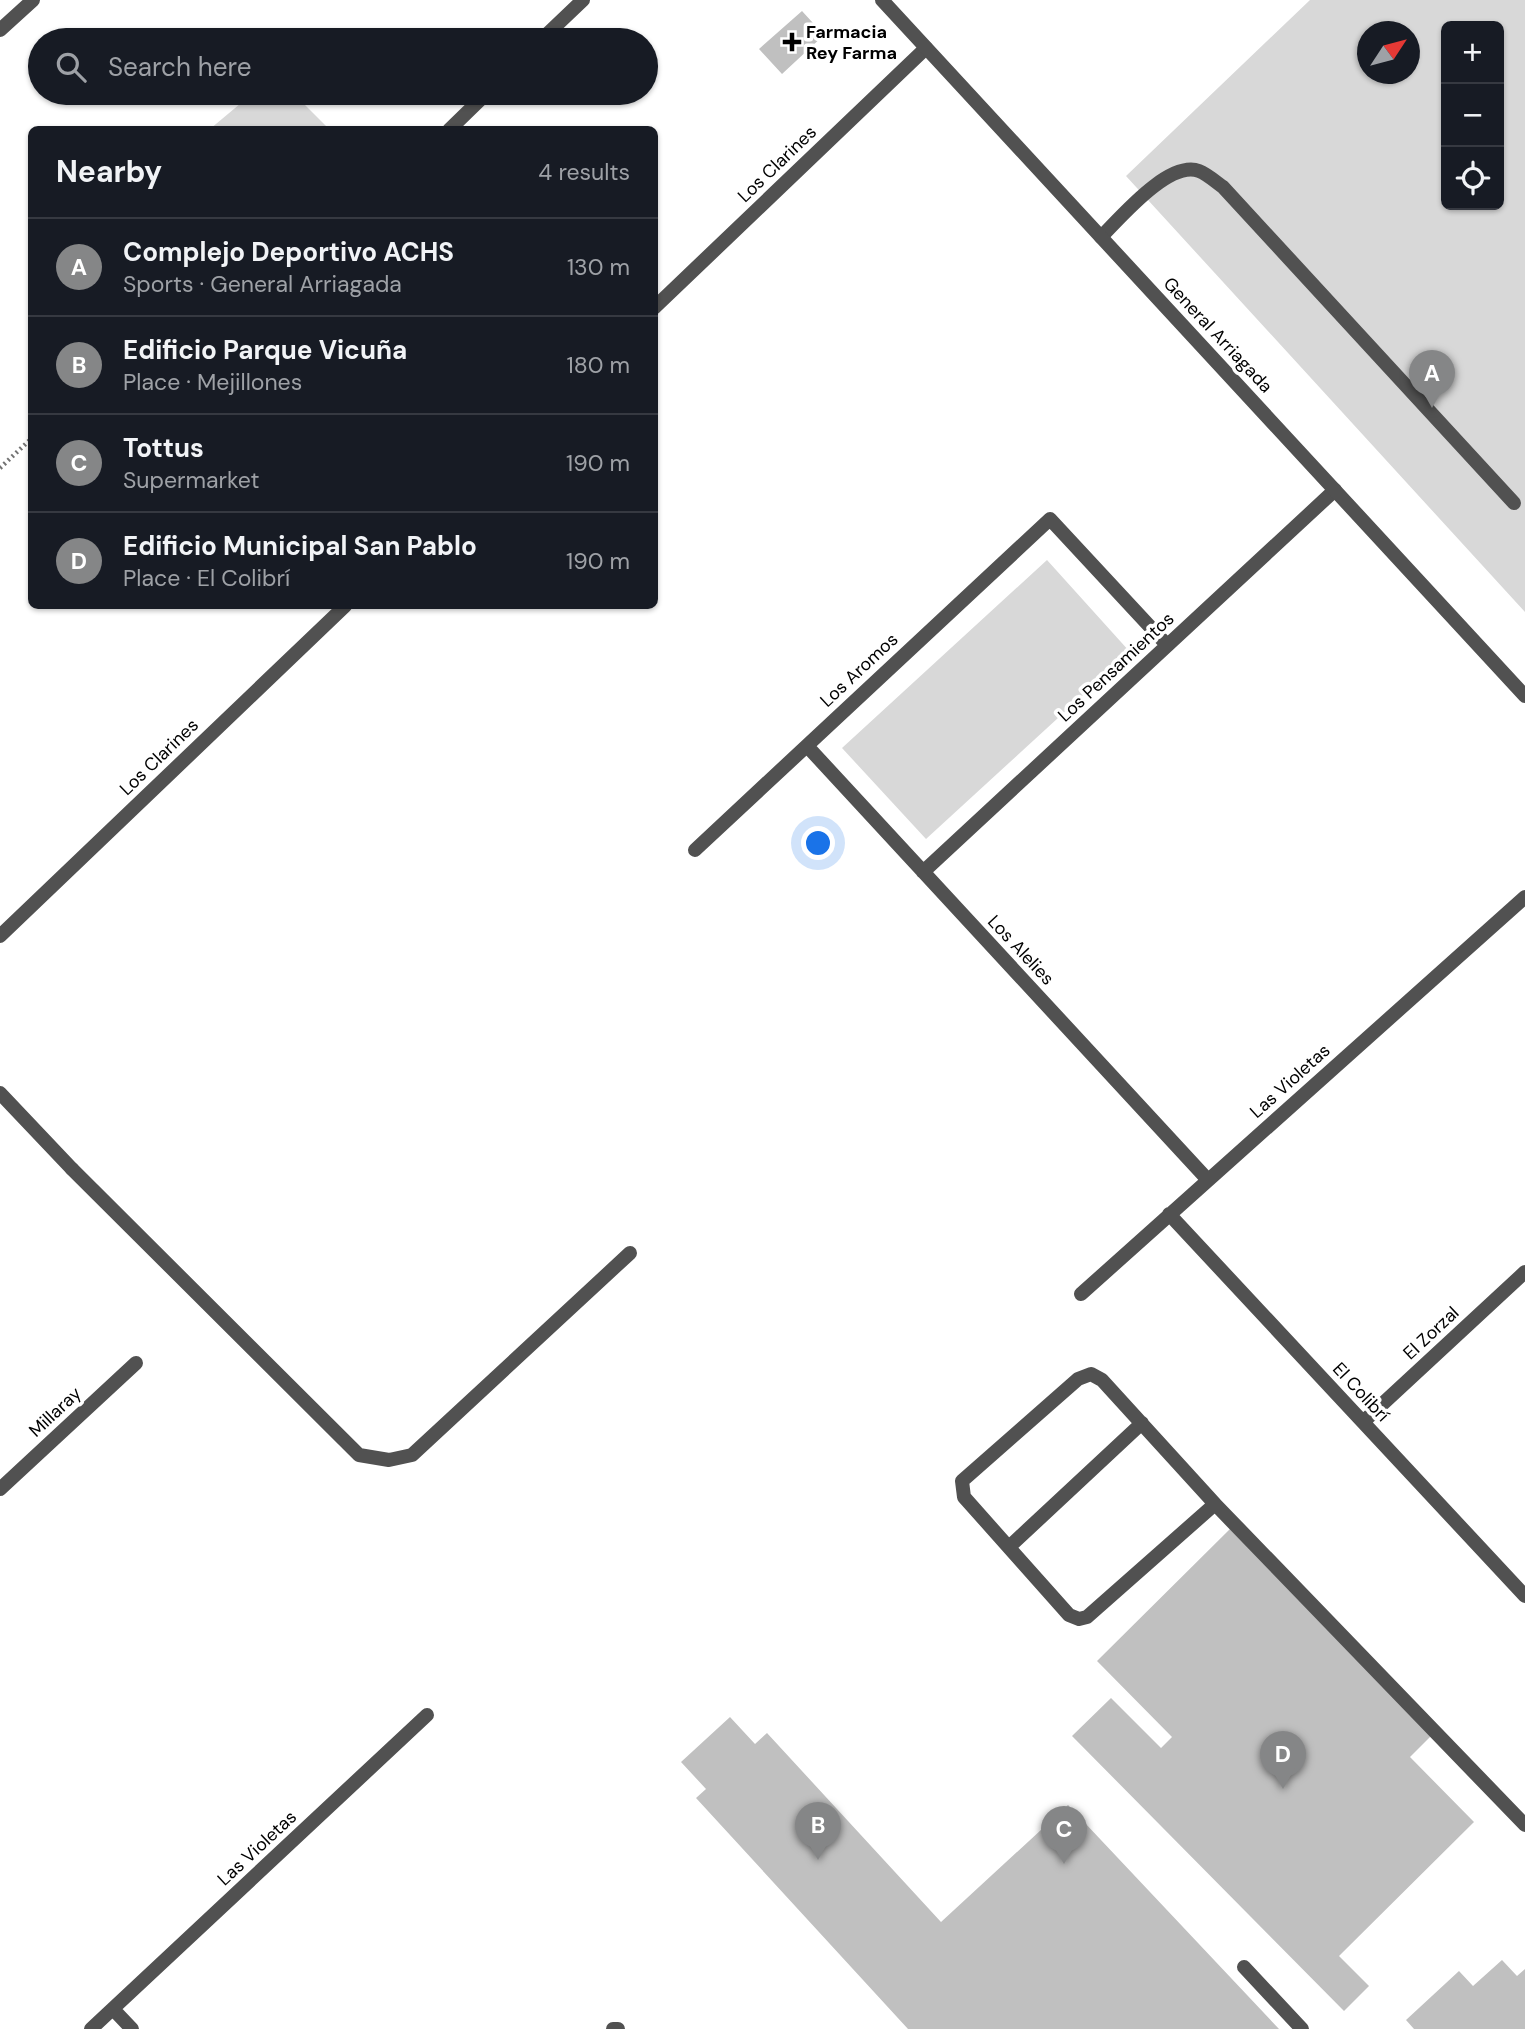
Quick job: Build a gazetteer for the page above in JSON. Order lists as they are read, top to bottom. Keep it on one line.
{"streets":{"street":["Los Clarines","General Arriagada","Los Pensamientos","Los Aromos","Los Alelies","Las Violetas","El Zorzal","El Colibrí","Millaray"]},"crossings":[["Los Clarines","General Arriagada"],["General Arriagada","Los Pensamientos"],["Los Pensamientos","Los Aromos"],["Los Pensamientos","Los Alelies"],["Los Aromos","Los Alelies"],["Los Alelies","Las Violetas"],["Las Violetas","El Colibrí"],["El Zorzal","El Colibrí"]],"places":{"health":["Farmacia Rey Farma"]},"north":"top right","page":{"map_buttons":["+","−"],"search":"Search here","heading":["Nearby","4 results"],"list":[{"mark":"A","name":"Complejo Deportivo ACHS","note":"Sports · General Arriagada","value":"130 m"},{"mark":"B","name":"Edificio Parque Vicuña","note":"Place · Mejillones","value":"180 m"},{"mark":"C","name":"Tottus","note":"Supermarket","value":"190 m"},{"mark":"D","name":"Edificio Municipal San Pablo","note":"Place · El Colibrí","value":"190 m"}],"pins":["A","D","B","C"]}}
